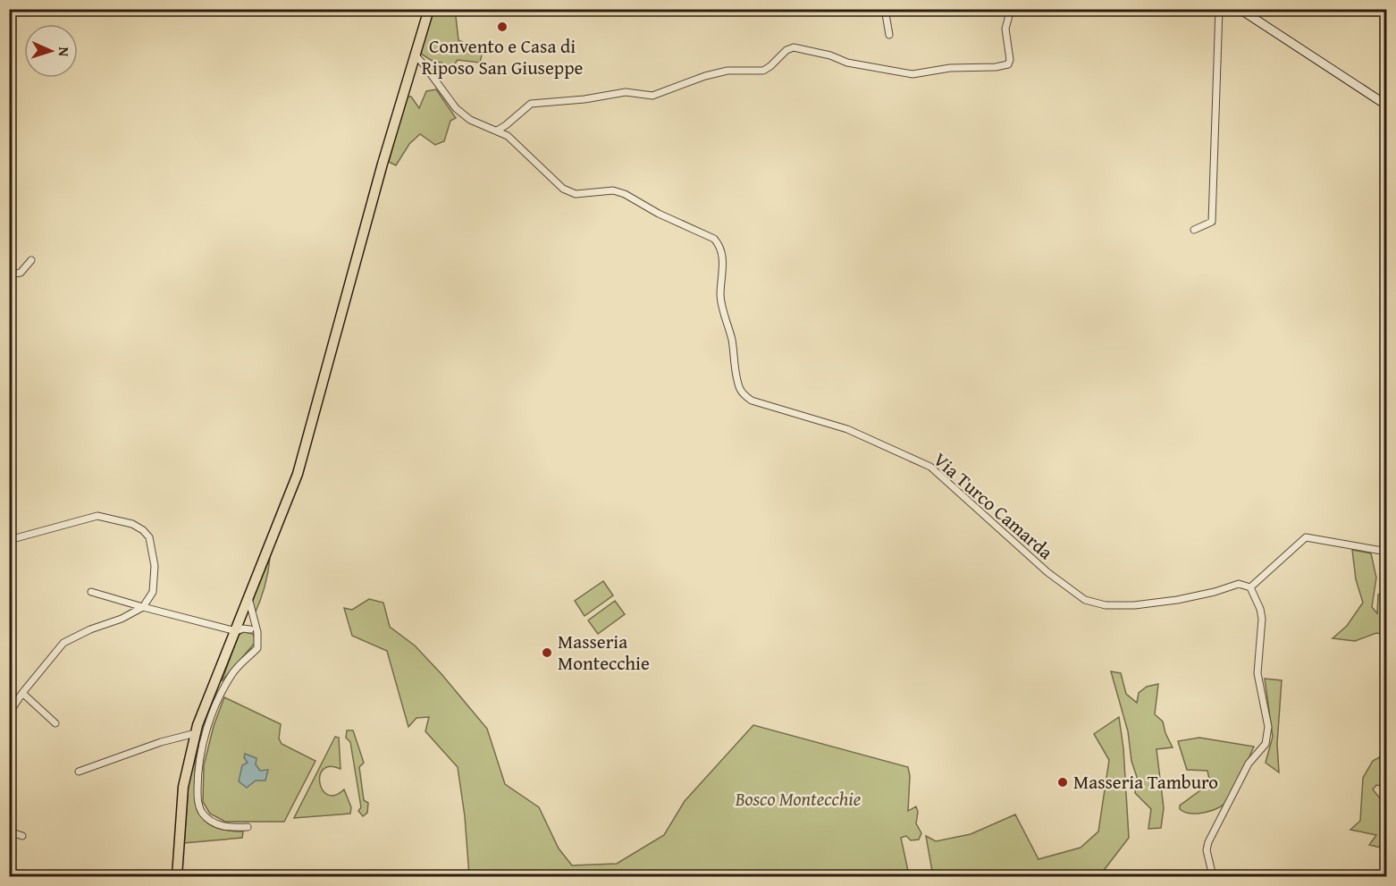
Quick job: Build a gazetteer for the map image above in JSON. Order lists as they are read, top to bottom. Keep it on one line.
{"streets":{"street":["Via Turco Camarda"]},"parks":["Bosco Montecchie"],"places":["Convento e Casa di Riposo San Giuseppe","Masseria Montecchie","Masseria Tamburo"],"north":"right"}
